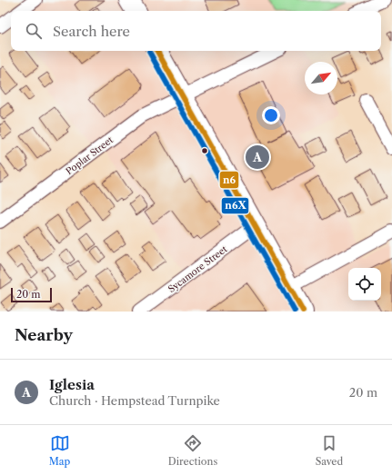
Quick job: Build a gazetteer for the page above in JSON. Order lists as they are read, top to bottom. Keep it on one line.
{"streets":{"street":["Poplar Street","Sycamore Street"]},"lines":["transit line n6","transit line n6X"],"scale_bar":"20 m","north":"top right","page":{"search":"Search here","pins":"A","scale":"20 m","heading":"Nearby","list":[{"mark":"A","name":"Iglesia","note":"Church · Hempstead Turnpike","value":"20 m"}],"nav":["Map","Directions","Saved"]}}
